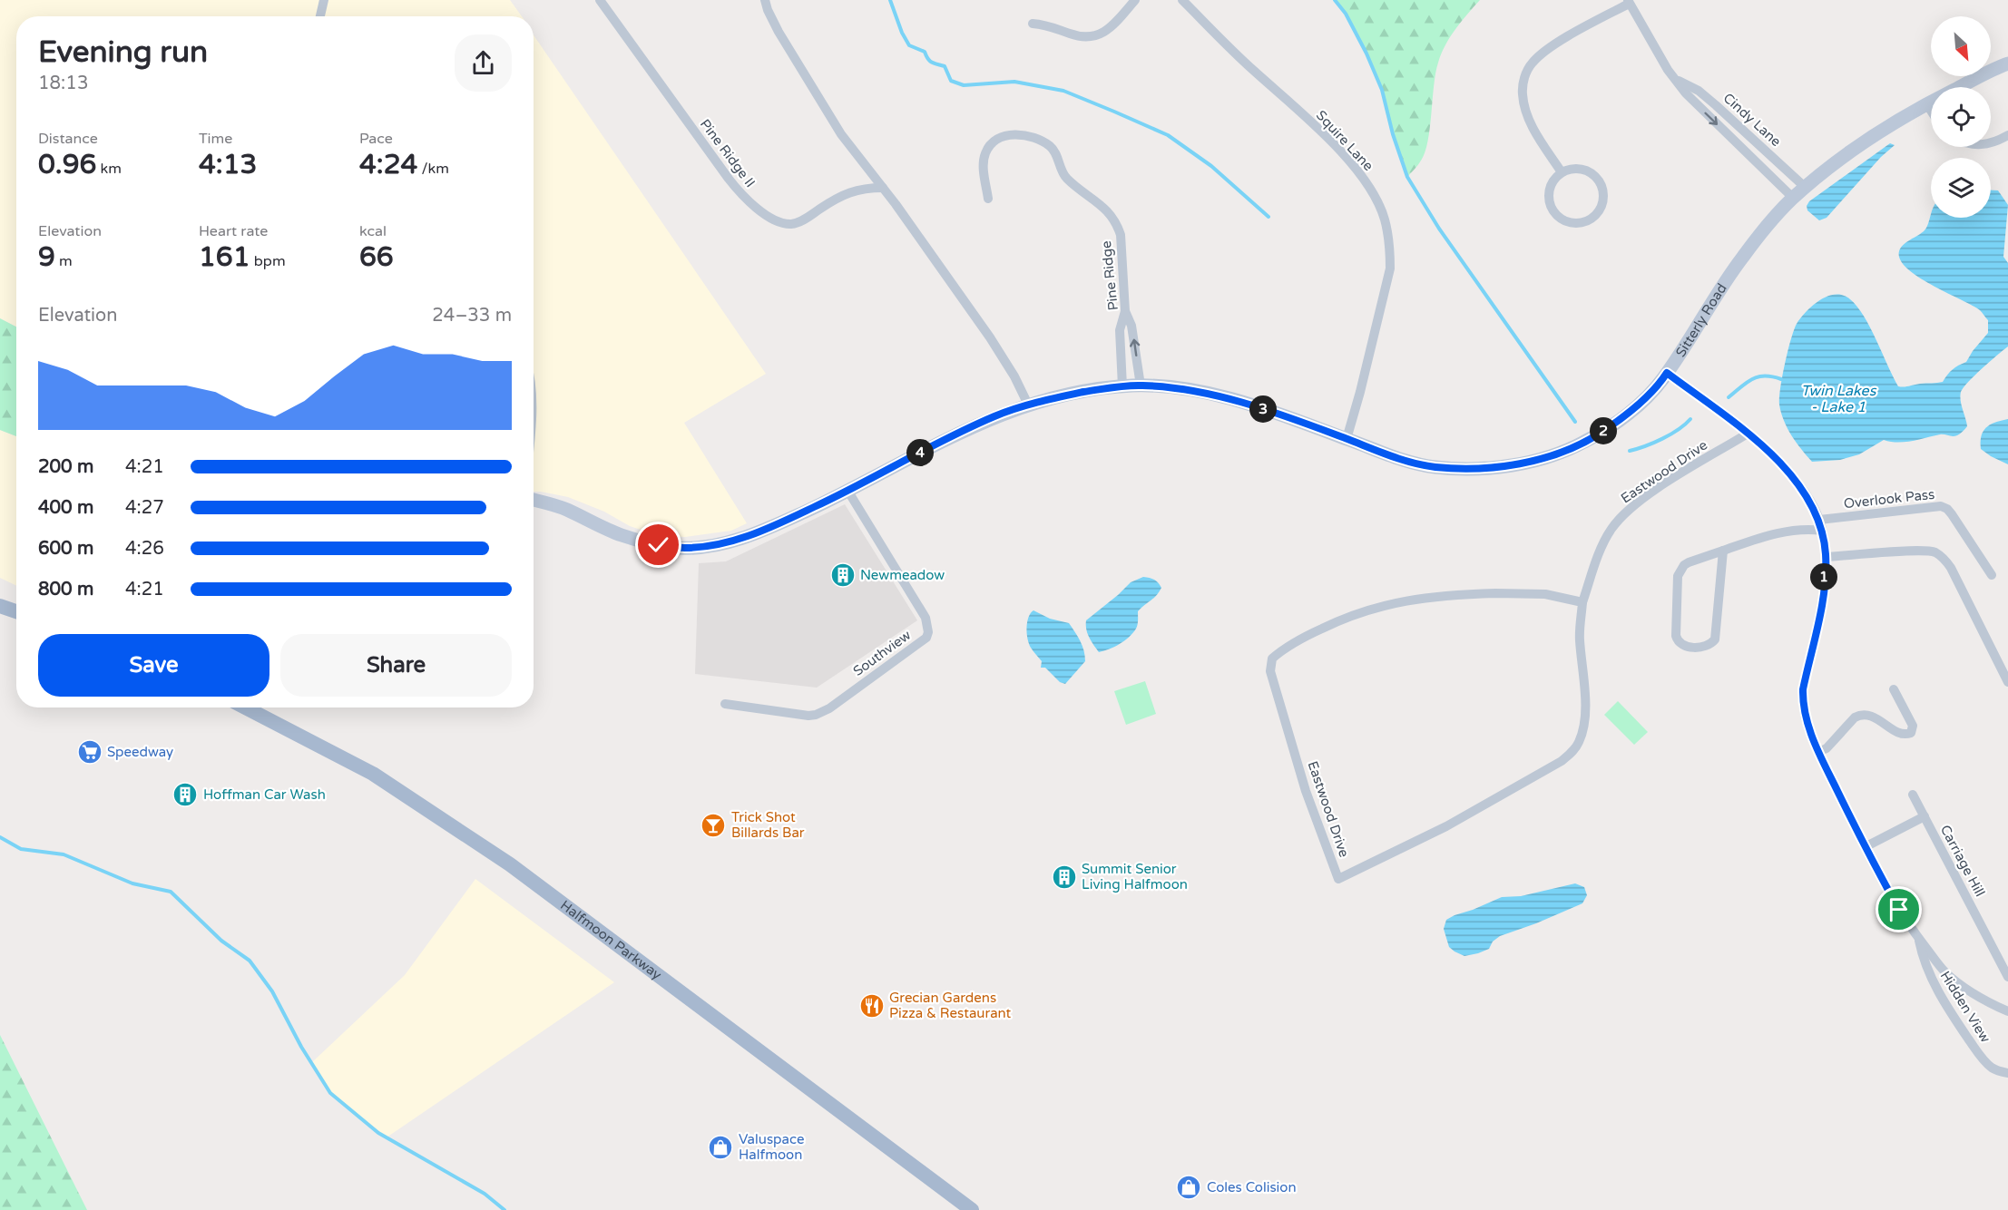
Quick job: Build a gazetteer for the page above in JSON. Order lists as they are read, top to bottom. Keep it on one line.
{"streets":{"main road":["Halfmoon Parkway"],"street":["Cindy Lane","Squire Lane","Pine Ridge II","Pine Ridge","Sitterly Road","Eastwood Drive","Overlook Pass","Southview","Carriage Hill","Hidden View"]},"crossings":[["Cindy Lane","Sitterly Road"],["Squire Lane","Sitterly Road"],["Pine Ridge","Sitterly Road"],["Sitterly Road","Southview"]],"water":["Twin Lakes - Lake 1"],"places":{"building":["Newmeadow","Hoffman Car Wash","Summit Senior Living Halfmoon"],"supermarket":["Speedway"],"bar":["Trick Shot Billards Bar"],"restaurant":["Grecian Gardens Pizza & Restaurant"],"shop":["Valuspace Halfmoon","Coles Colision"]},"north":"bottom right","page":{"heading":["Evening run","18:13"],"stats":[["Distance","0.96 km"],["Time","4:13"],["Pace","4:24 /km"],["Elevation","9 m"],["Heart rate","161 bpm"],["kcal","66"]],"chart":["Elevation","24–33 m"],"pins":["3","2","4","1"],"list":[{"name":"200 m","note":"4:21"},{"name":"400 m","note":"4:27"},{"name":"600 m","note":"4:26"},{"name":"800 m","note":"4:21"}],"buttons":["Save","Share"]}}
